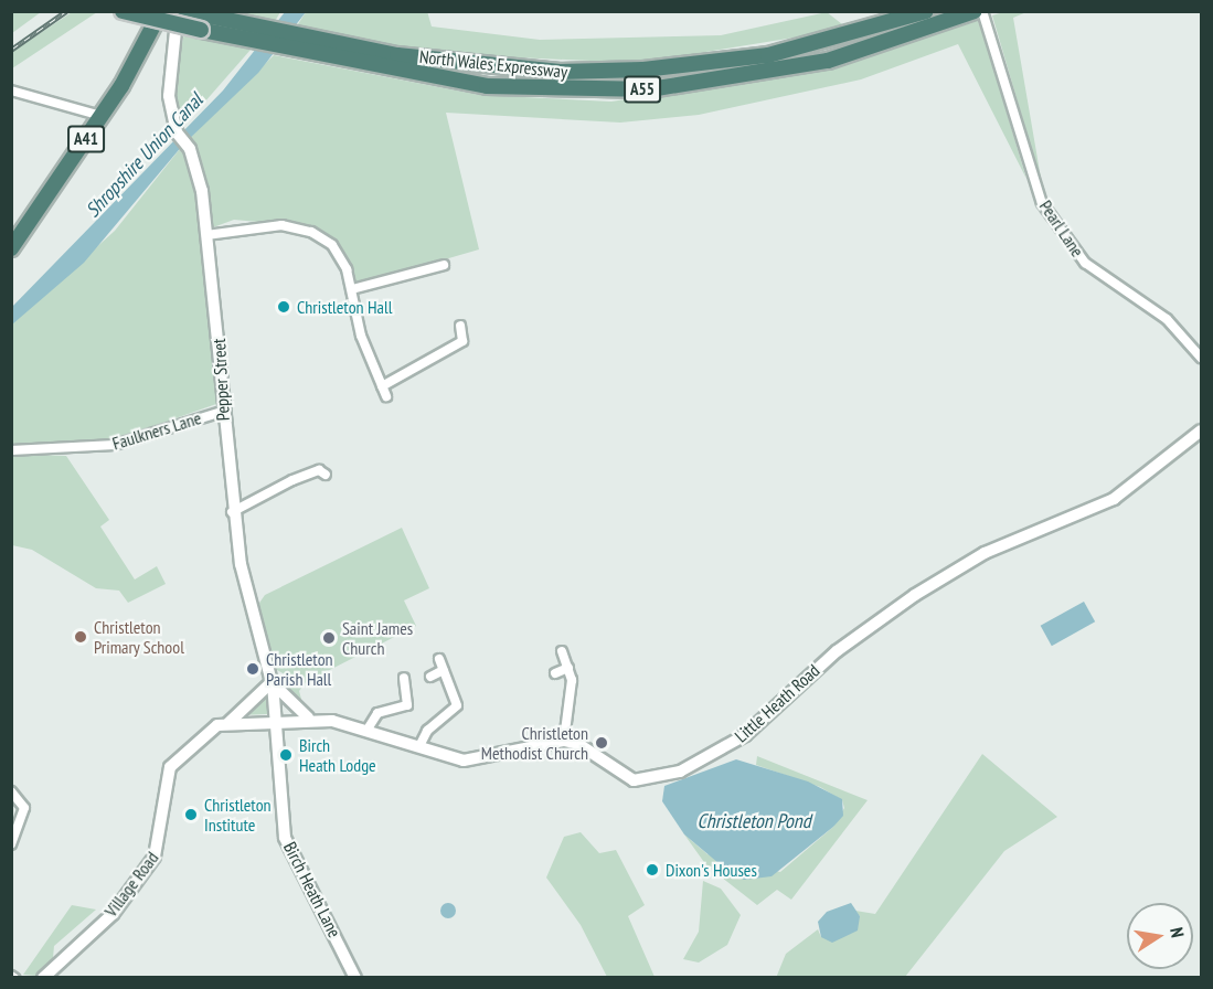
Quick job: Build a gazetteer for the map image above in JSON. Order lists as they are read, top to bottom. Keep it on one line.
{"streets":{"highway":["North Wales Expressway","A55","A41"],"street":["Pearl Lane","Pepper Street","Faulkners Lane","Little Heath Road","Village Road","Birch Heath Lane"]},"crossings":[["Pepper Street","Faulkners Lane"],["Pepper Street","Village Road"],["Pepper Street","Birch Heath Lane"],["Village Road","Birch Heath Lane"]],"water":["Shropshire Union Canal","Christleton Pond"],"places":["Christleton Hall","Christleton Primary School","Saint James Church","Christleton Parish Hall","Christleton Methodist Church","Birch Heath Lodge","Christleton Institute","Dixon's Houses"],"north":"right"}
